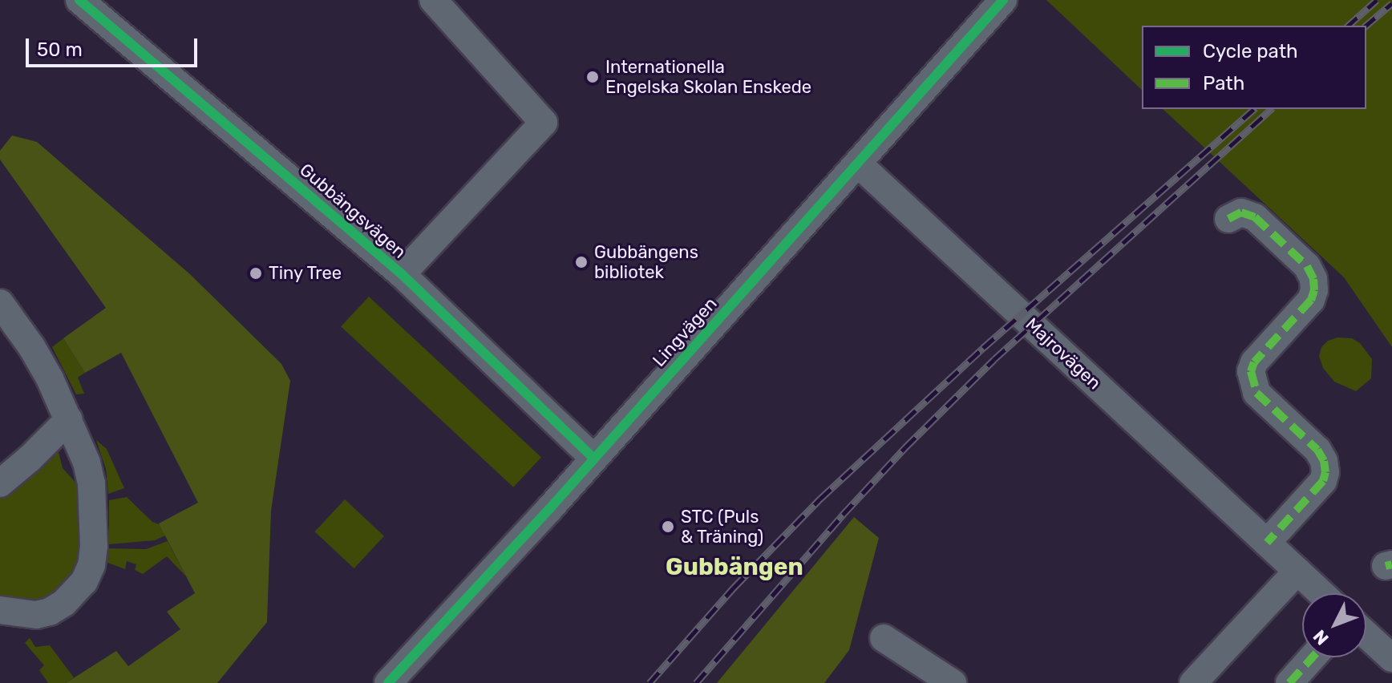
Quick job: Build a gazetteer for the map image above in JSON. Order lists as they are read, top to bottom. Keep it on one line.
{"streets":{"street":["Gubbängsvägen","Lingvägen","Majrovägen"]},"crossings":[["Gubbängsvägen","Lingvägen"],["Lingvägen","Majrovägen"]],"districts":["Gubbängen"],"places":["Internationella Engelska Skolan Enskede","Gubbängens bibliotek","Tiny Tree","STC (Puls & Träning)"],"legend":["Cycle path","Path"],"scale_bar":"50 m","north":"bottom left"}
